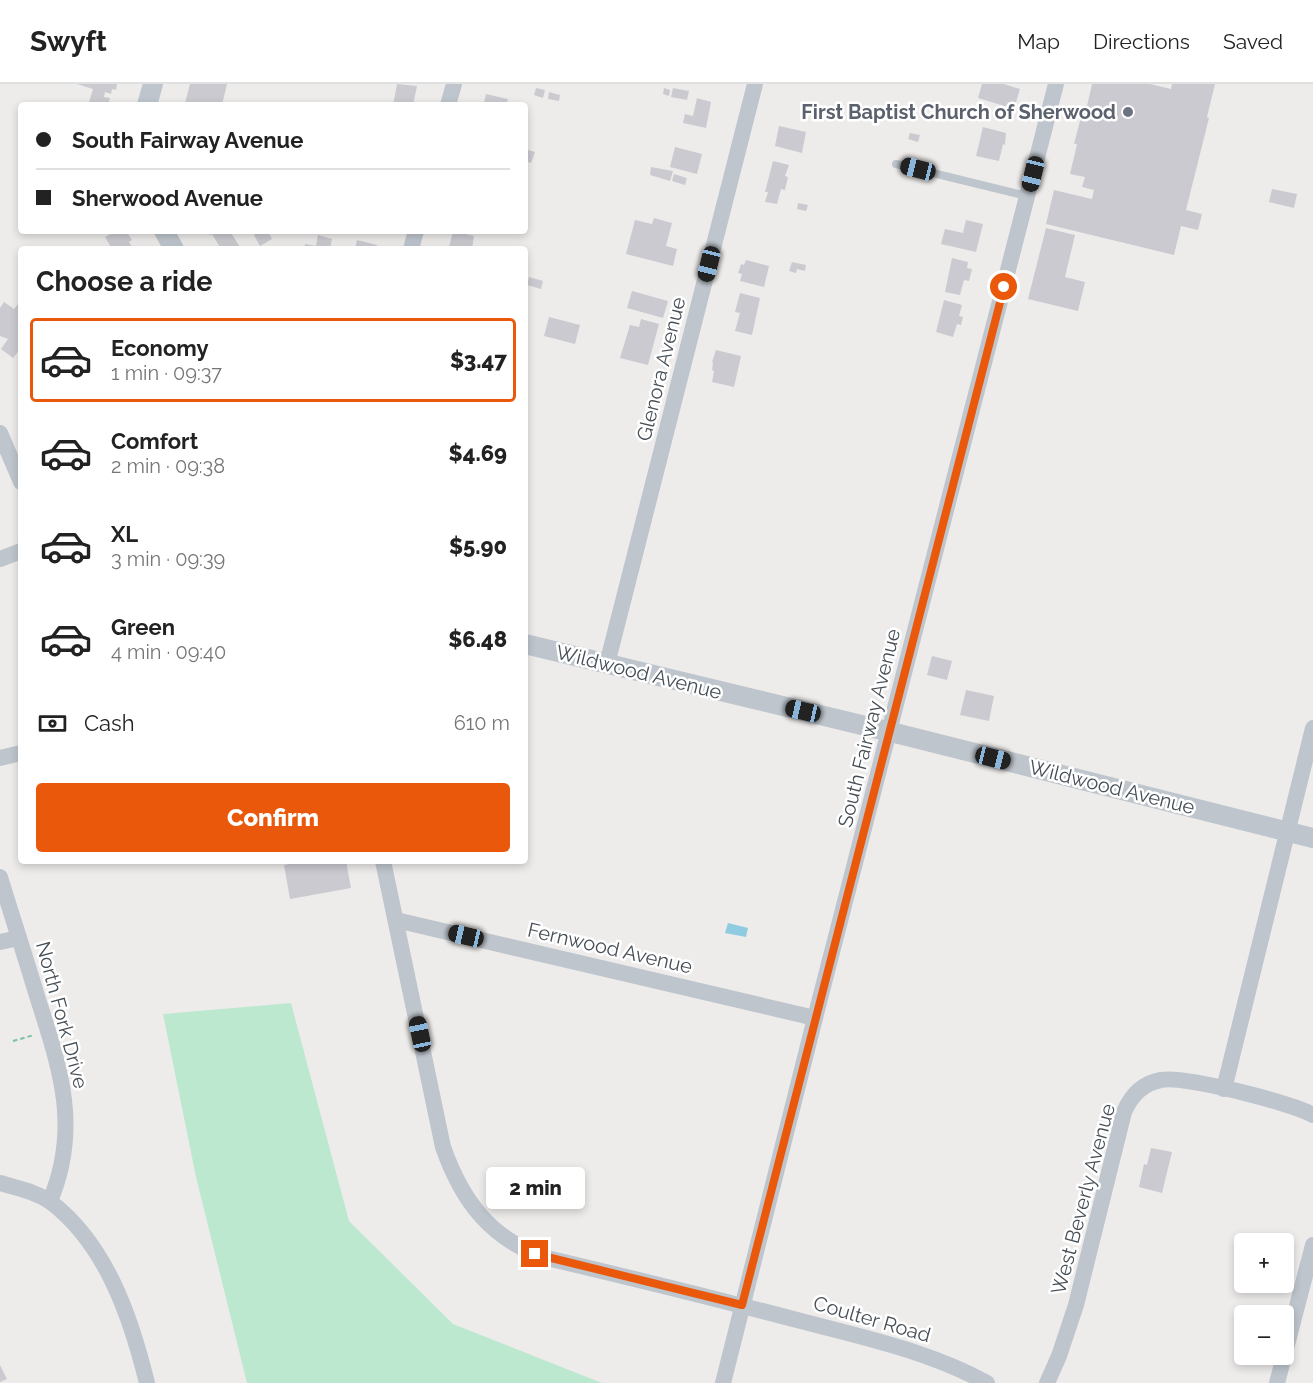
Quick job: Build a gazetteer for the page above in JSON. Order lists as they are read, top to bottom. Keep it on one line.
{"streets":{"street":["Glenora Avenue","Wildwood Avenue","South Fairway Avenue","Fernwood Avenue","North Fork Drive","West Beverly Avenue","Coulter Road"]},"crossings":[["Glenora Avenue","Wildwood Avenue"],["Wildwood Avenue","South Fairway Avenue"],["South Fairway Avenue","Fernwood Avenue"],["South Fairway Avenue","Coulter Road"],["Fernwood Avenue","Coulter Road"]],"places":["First Baptist Church of Sherwood"],"page":{"header":"Swyft","nav":["Map","Directions","Saved"],"banner":["South Fairway Avenue","Sherwood Avenue"],"heading":"Choose a ride","list":[{"name":"Economy","note":"1 min · 09:37","value":"$3.47"},{"name":"Comfort","note":"2 min · 09:38","value":"$4.69"},{"name":"XL","note":"3 min · 09:39","value":"$5.90"},{"name":"Green","note":"4 min · 09:40","value":"$6.48"}],"pay":["Cash","610 m"],"buttons":"Confirm","bubble":"2 min","map_buttons":["+","−"]}}
